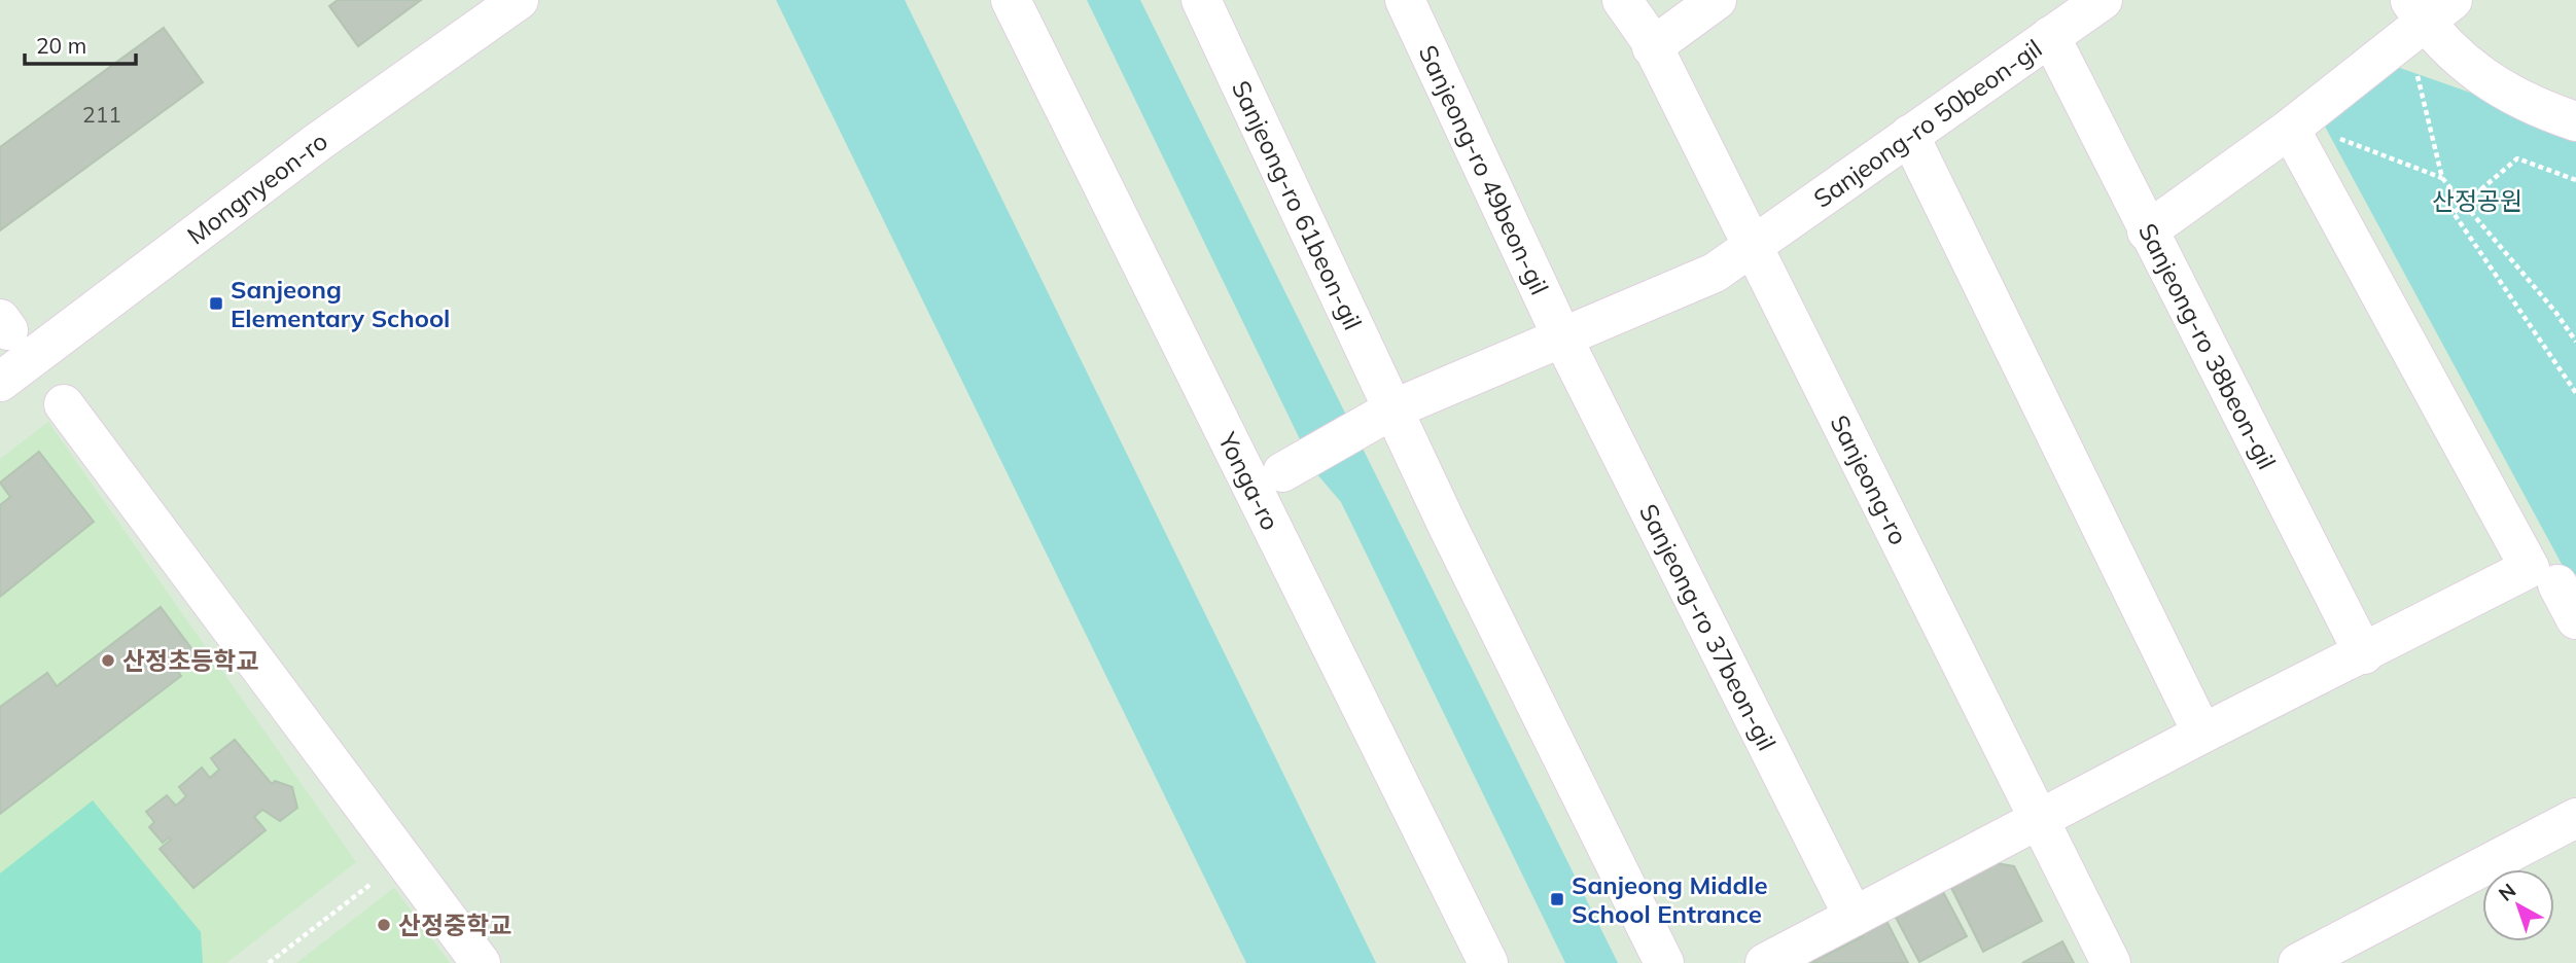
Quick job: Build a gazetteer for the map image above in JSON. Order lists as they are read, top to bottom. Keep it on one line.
{"streets":{"street":["Sanjeong-ro 50beon-gil","Sanjeong-ro 49beon-gil","Mongnyeon-ro","Sanjeong-ro 61beon-gil","Sanjeong-ro 38beon-gil","Sanjeong-ro","Yonga-ro","Sanjeong-ro 37beon-gil"]},"crossings":[["Sanjeong-ro 50beon-gil","Sanjeong-ro 38beon-gil"],["Sanjeong-ro 50beon-gil","Sanjeong-ro"],["Sanjeong-ro 49beon-gil","Sanjeong-ro 37beon-gil"]],"parks":["산정공원"],"places":{"transit":["Sanjeong Elementary School","Sanjeong Middle School Entrance"],"other":["산정초등학교","산정중학교"]},"house_numbers":["211"],"scale_bar":"20 m","north":"top left"}
